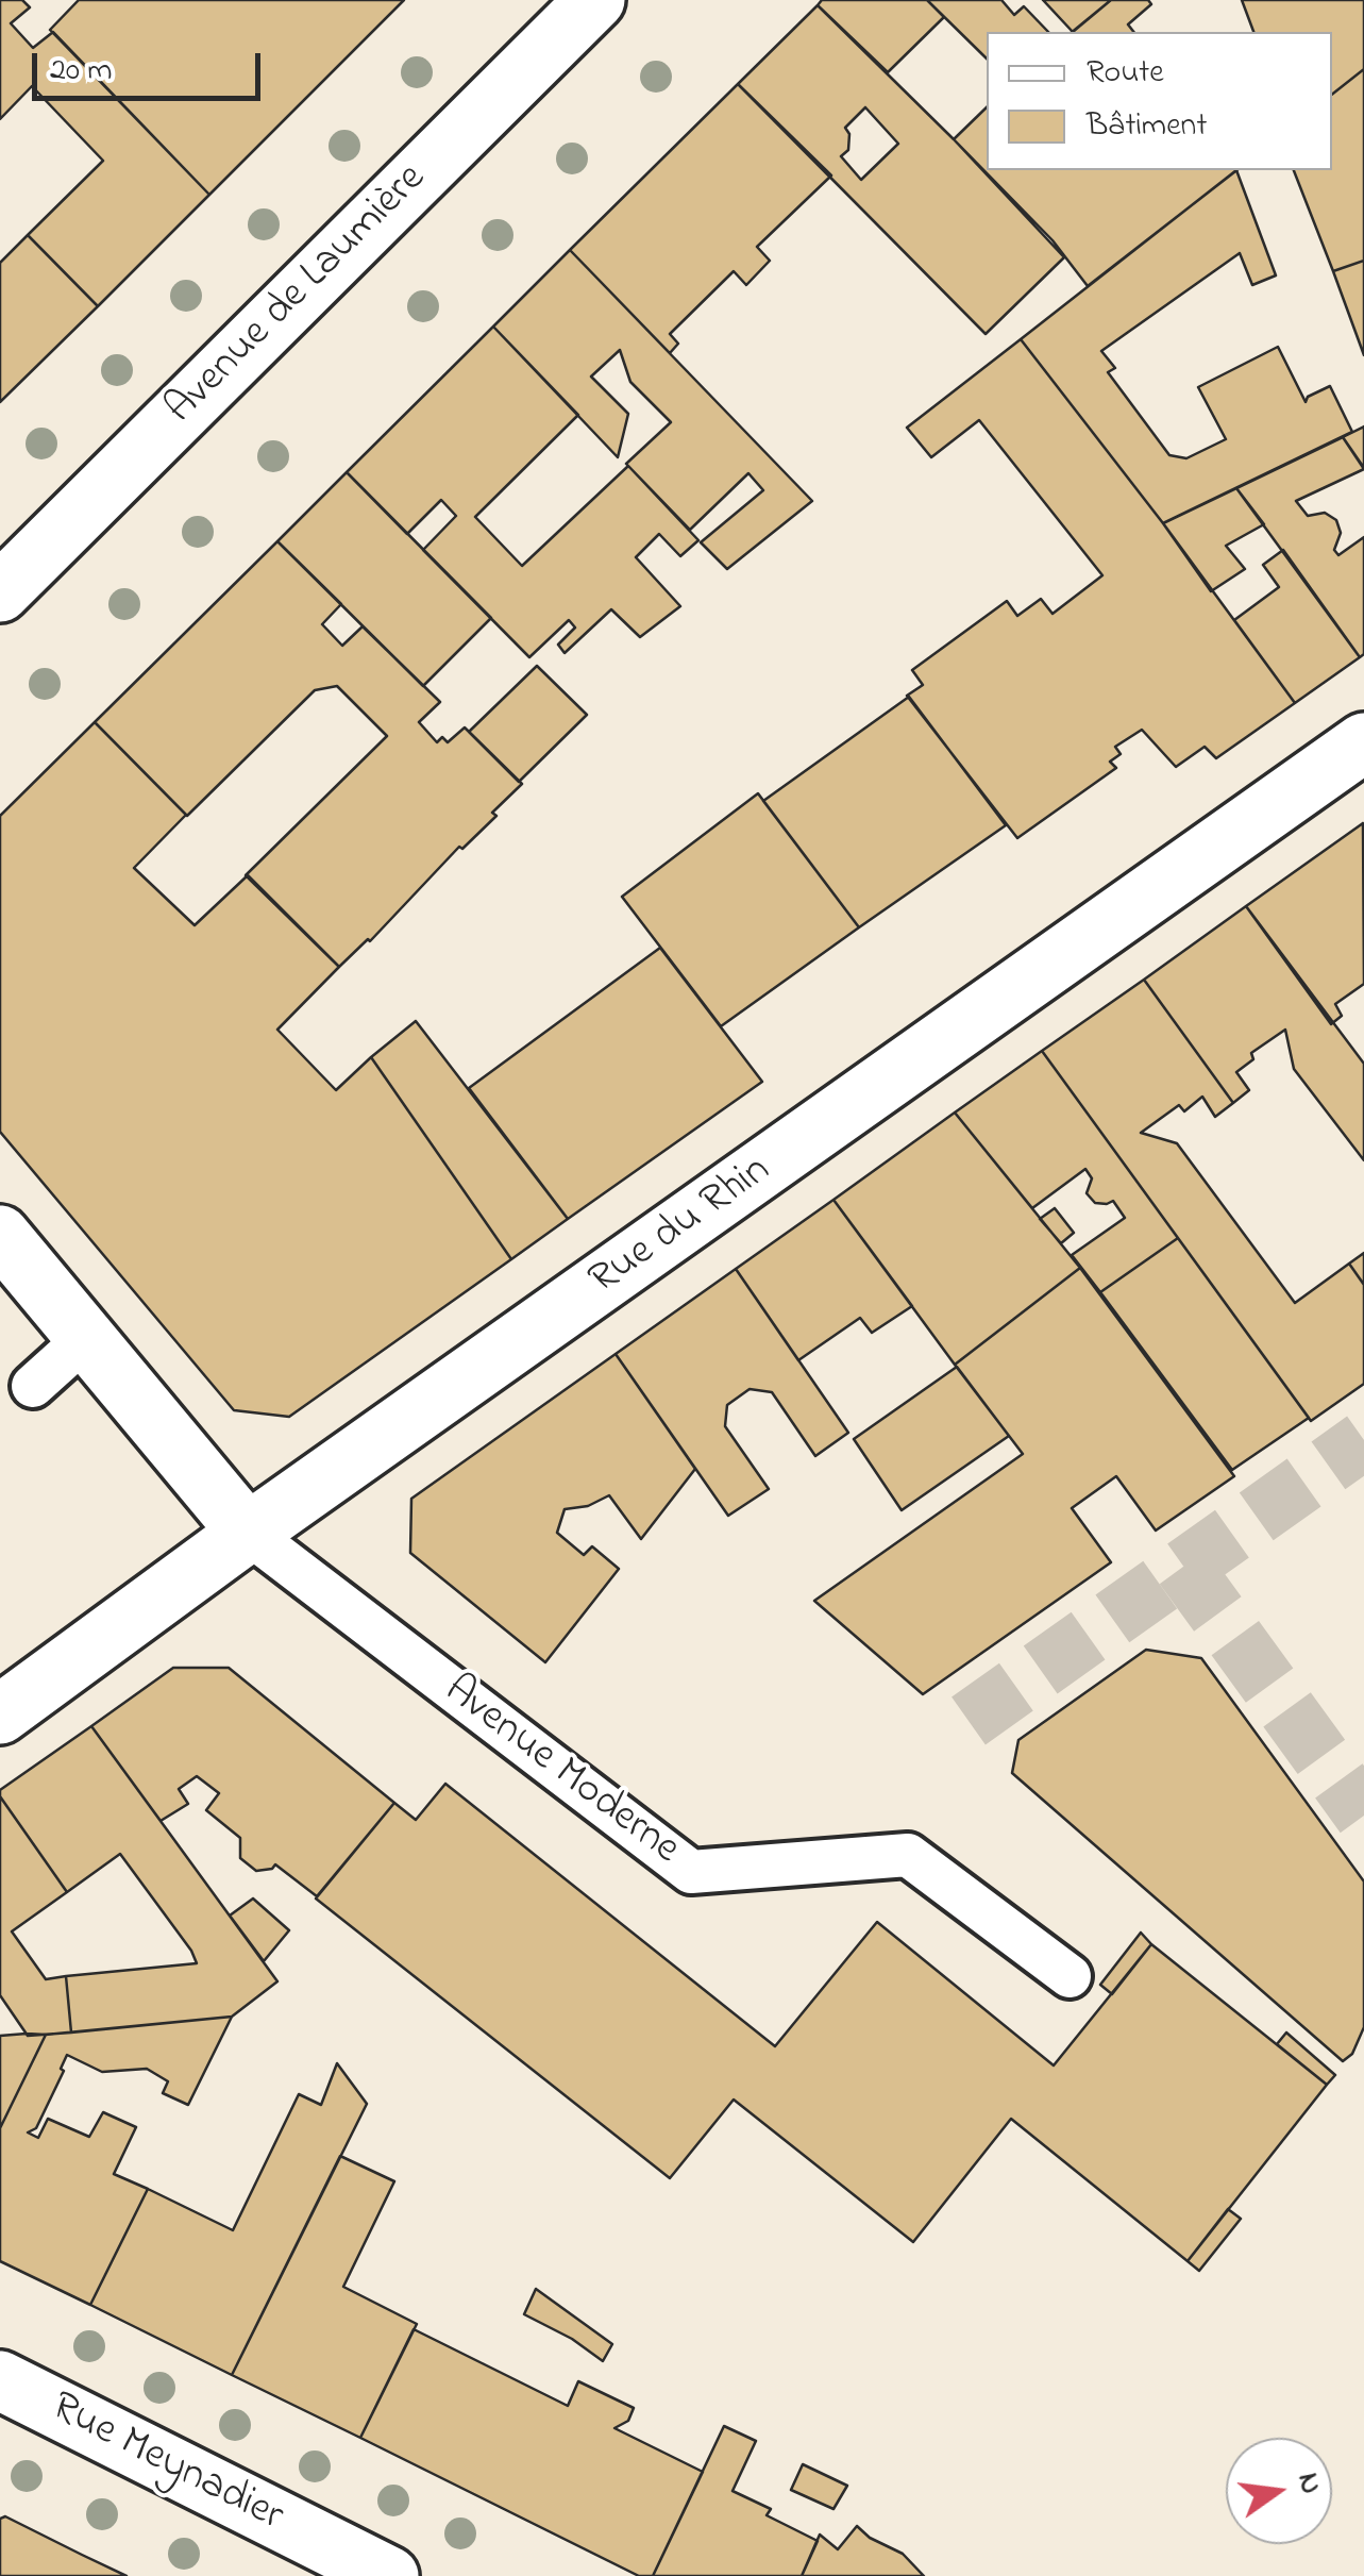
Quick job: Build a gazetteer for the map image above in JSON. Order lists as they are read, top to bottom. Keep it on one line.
{"streets":{"street":["Avenue de Laumière","Rue du Rhin","Rue Meynadier"],"lane":["Avenue Moderne"]},"crossings":[["Rue du Rhin","Avenue Moderne"]],"legend":["Route","Bâtiment"],"scale_bar":"20 m","north":"right"}
